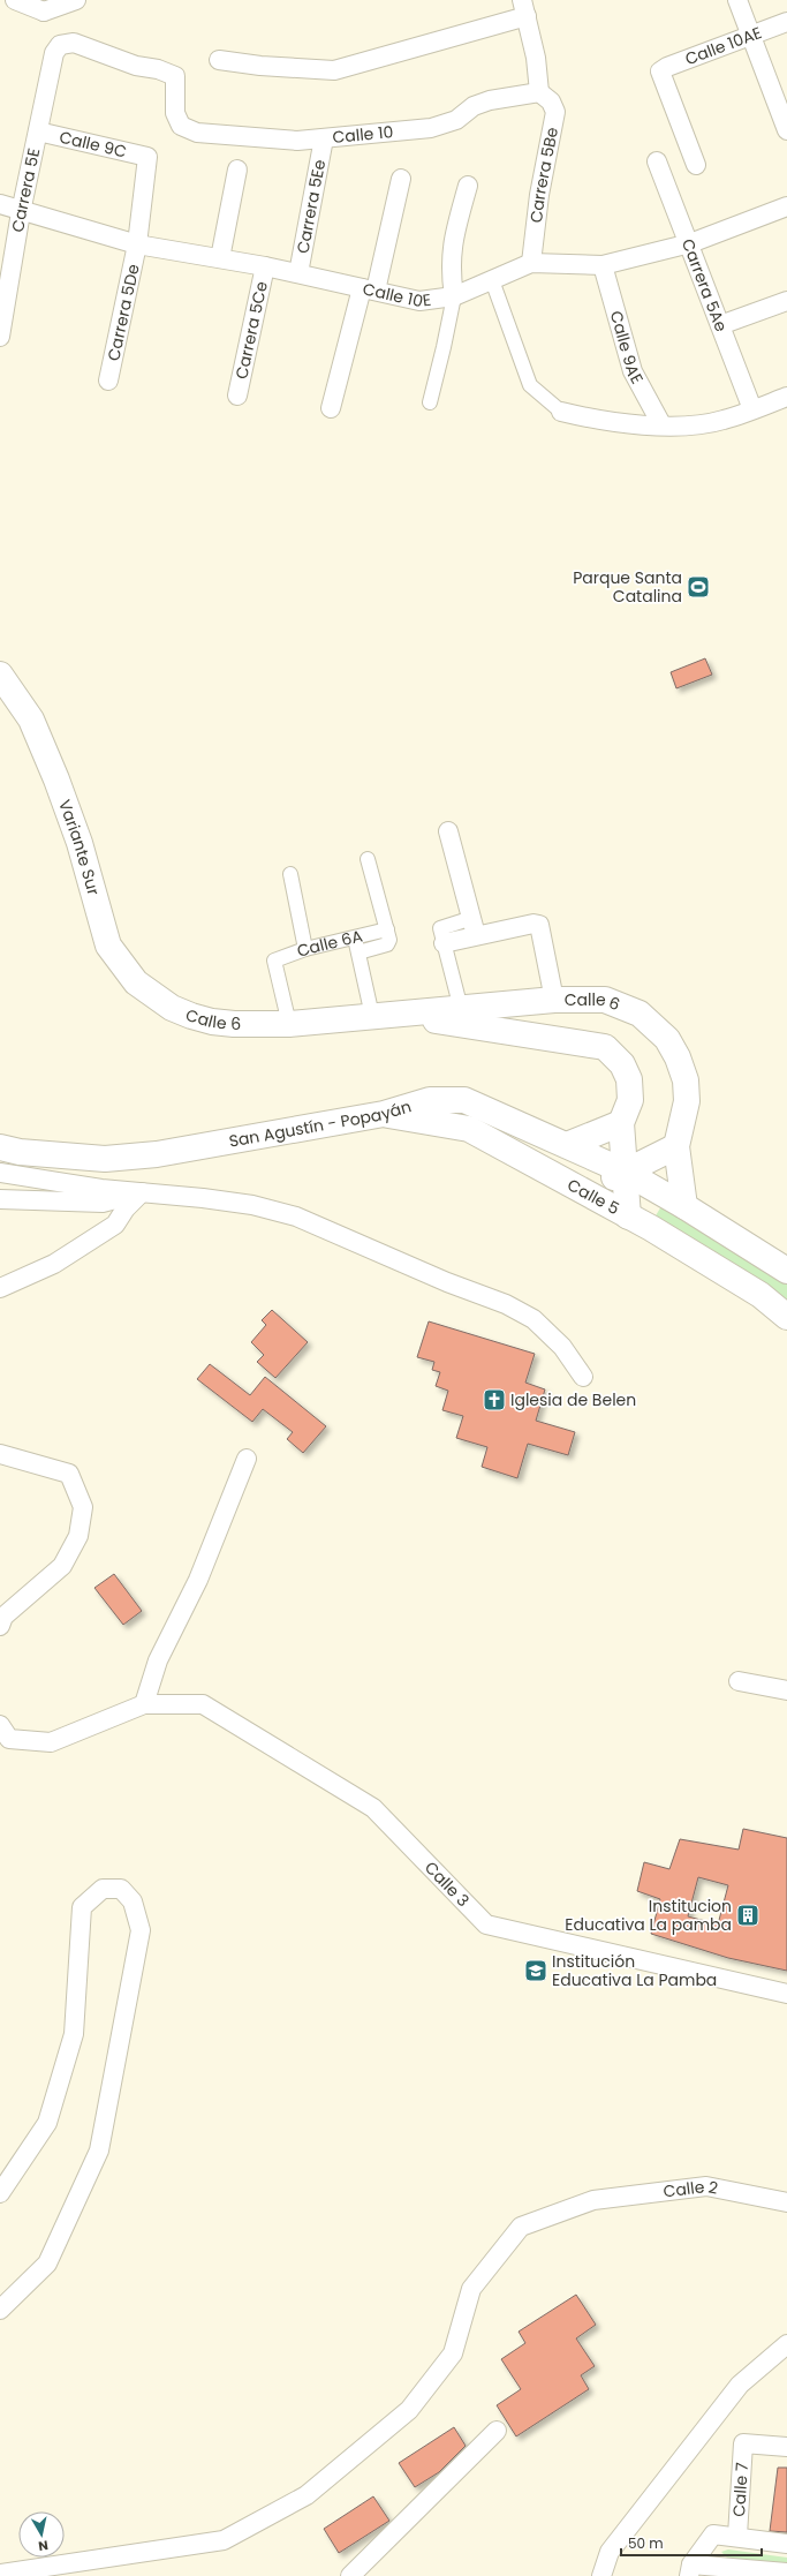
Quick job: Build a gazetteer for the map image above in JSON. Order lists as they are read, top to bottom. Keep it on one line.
{"streets":{"main road":["Variante Sur","Calle 6","San Agustín - Popayán","Calle 5"],"street":["Calle 10AE","Calle 10","Calle 9C","Carrera 5Be","Carrera 5E","Carrera 5Ee","Carrera 5Ae","Calle 10E","Carrera 5De","Carrera 5Ce","Calle 9AE","Calle 6A","Calle 3","Calle 2","Calle 7"]},"crossings":[["Calle 10","Carrera 5Be"],["Calle 10","Carrera 5E"],["Calle 10","Carrera 5Ee"],["Calle 9C","Carrera 5E"],["Calle 9C","Carrera 5De"],["Carrera 5Be","Calle 10E"],["Carrera 5E","Calle 10E"],["Carrera 5Ee","Calle 10E"],["Carrera 5Ae","Calle 10E"],["Calle 10E","Carrera 5De"],["Calle 10E","Carrera 5Ce"],["Calle 10E","Calle 9AE"],["Variante Sur","Calle 6"],["Calle 6A","Calle 6"],["Calle 6","San Agustín - Popayán"],["Calle 6","Calle 5"],["San Agustín - Popayán","Calle 5"]],"places":{"sports":["Parque Santa Catalina"],"church":["Iglesia de Belen"],"building":["Institucion Educativa La pamba"],"school or university":["Institución Educativa La Pamba"]},"scale_bar":"50 m","north":"bottom"}
